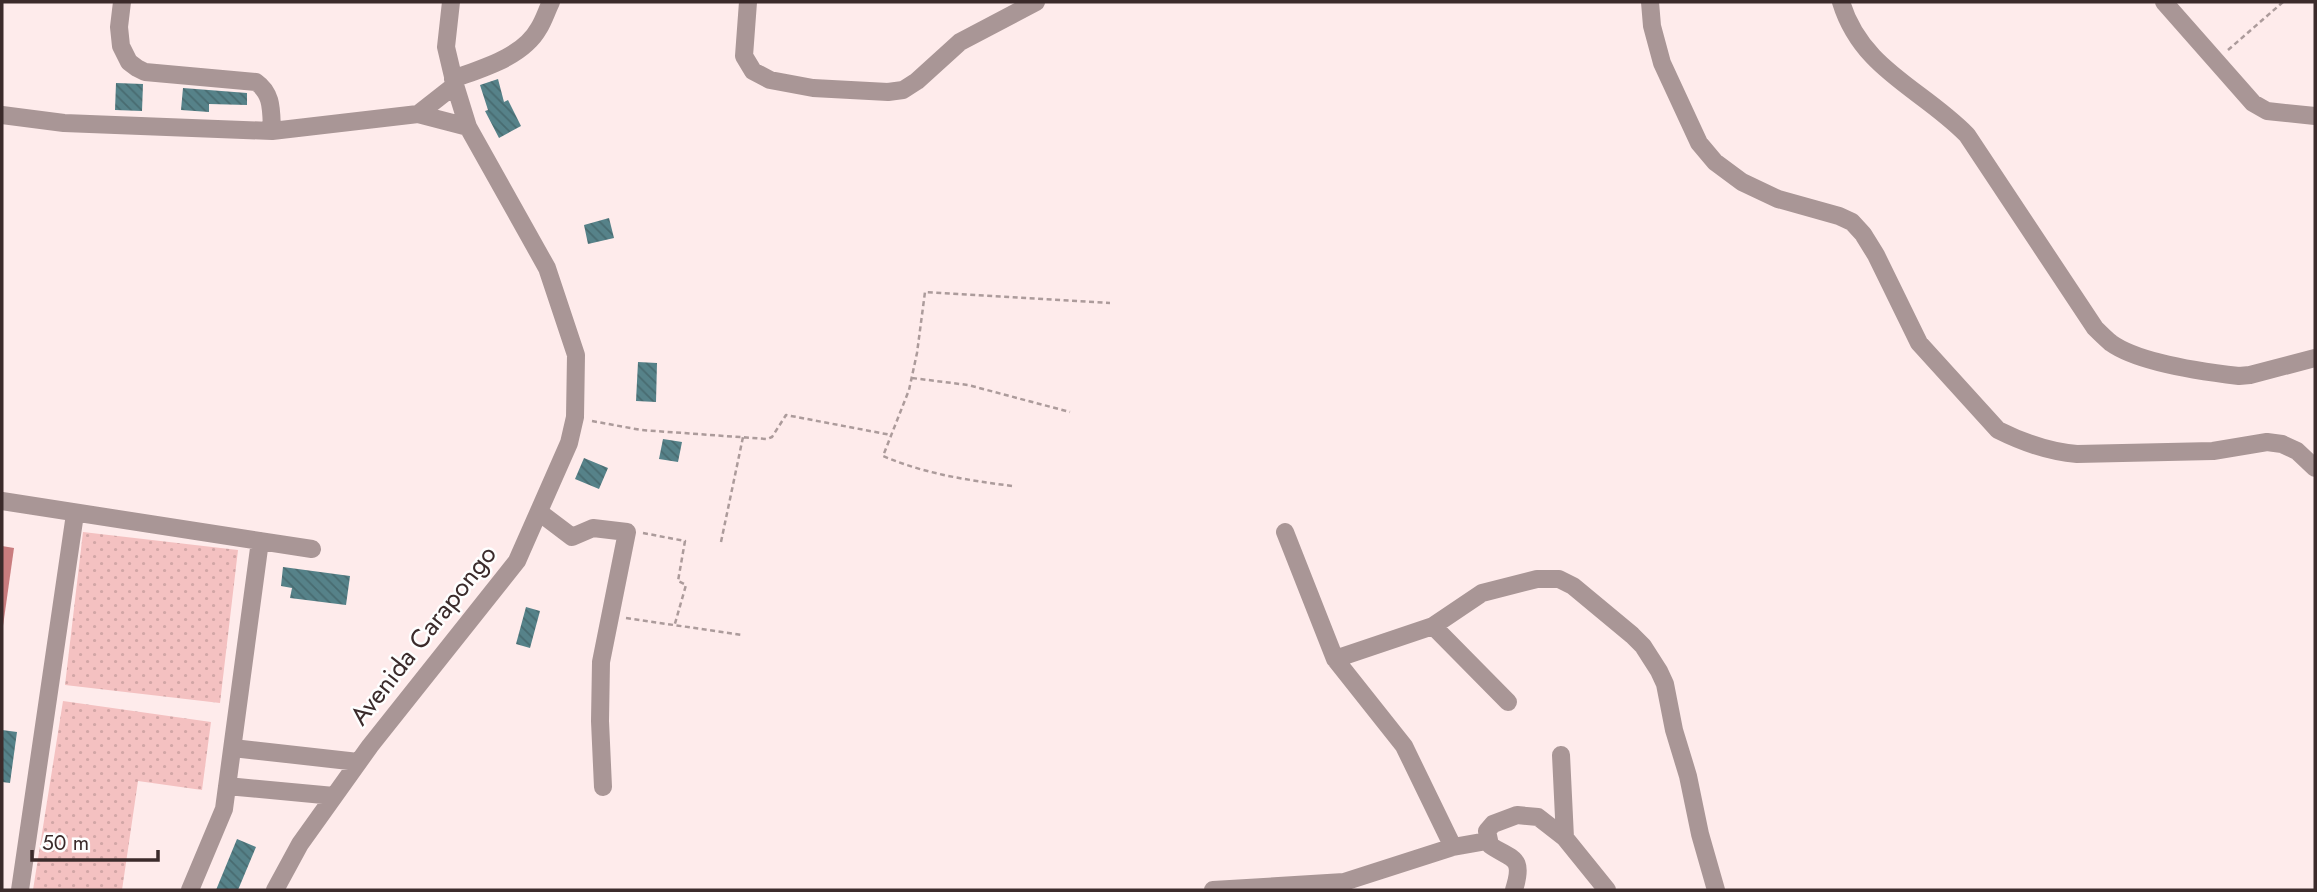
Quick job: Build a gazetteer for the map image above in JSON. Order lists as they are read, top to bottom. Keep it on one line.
{"streets":{"street":["Avenida Carapongo"]},"scale_bar":"50 m"}
